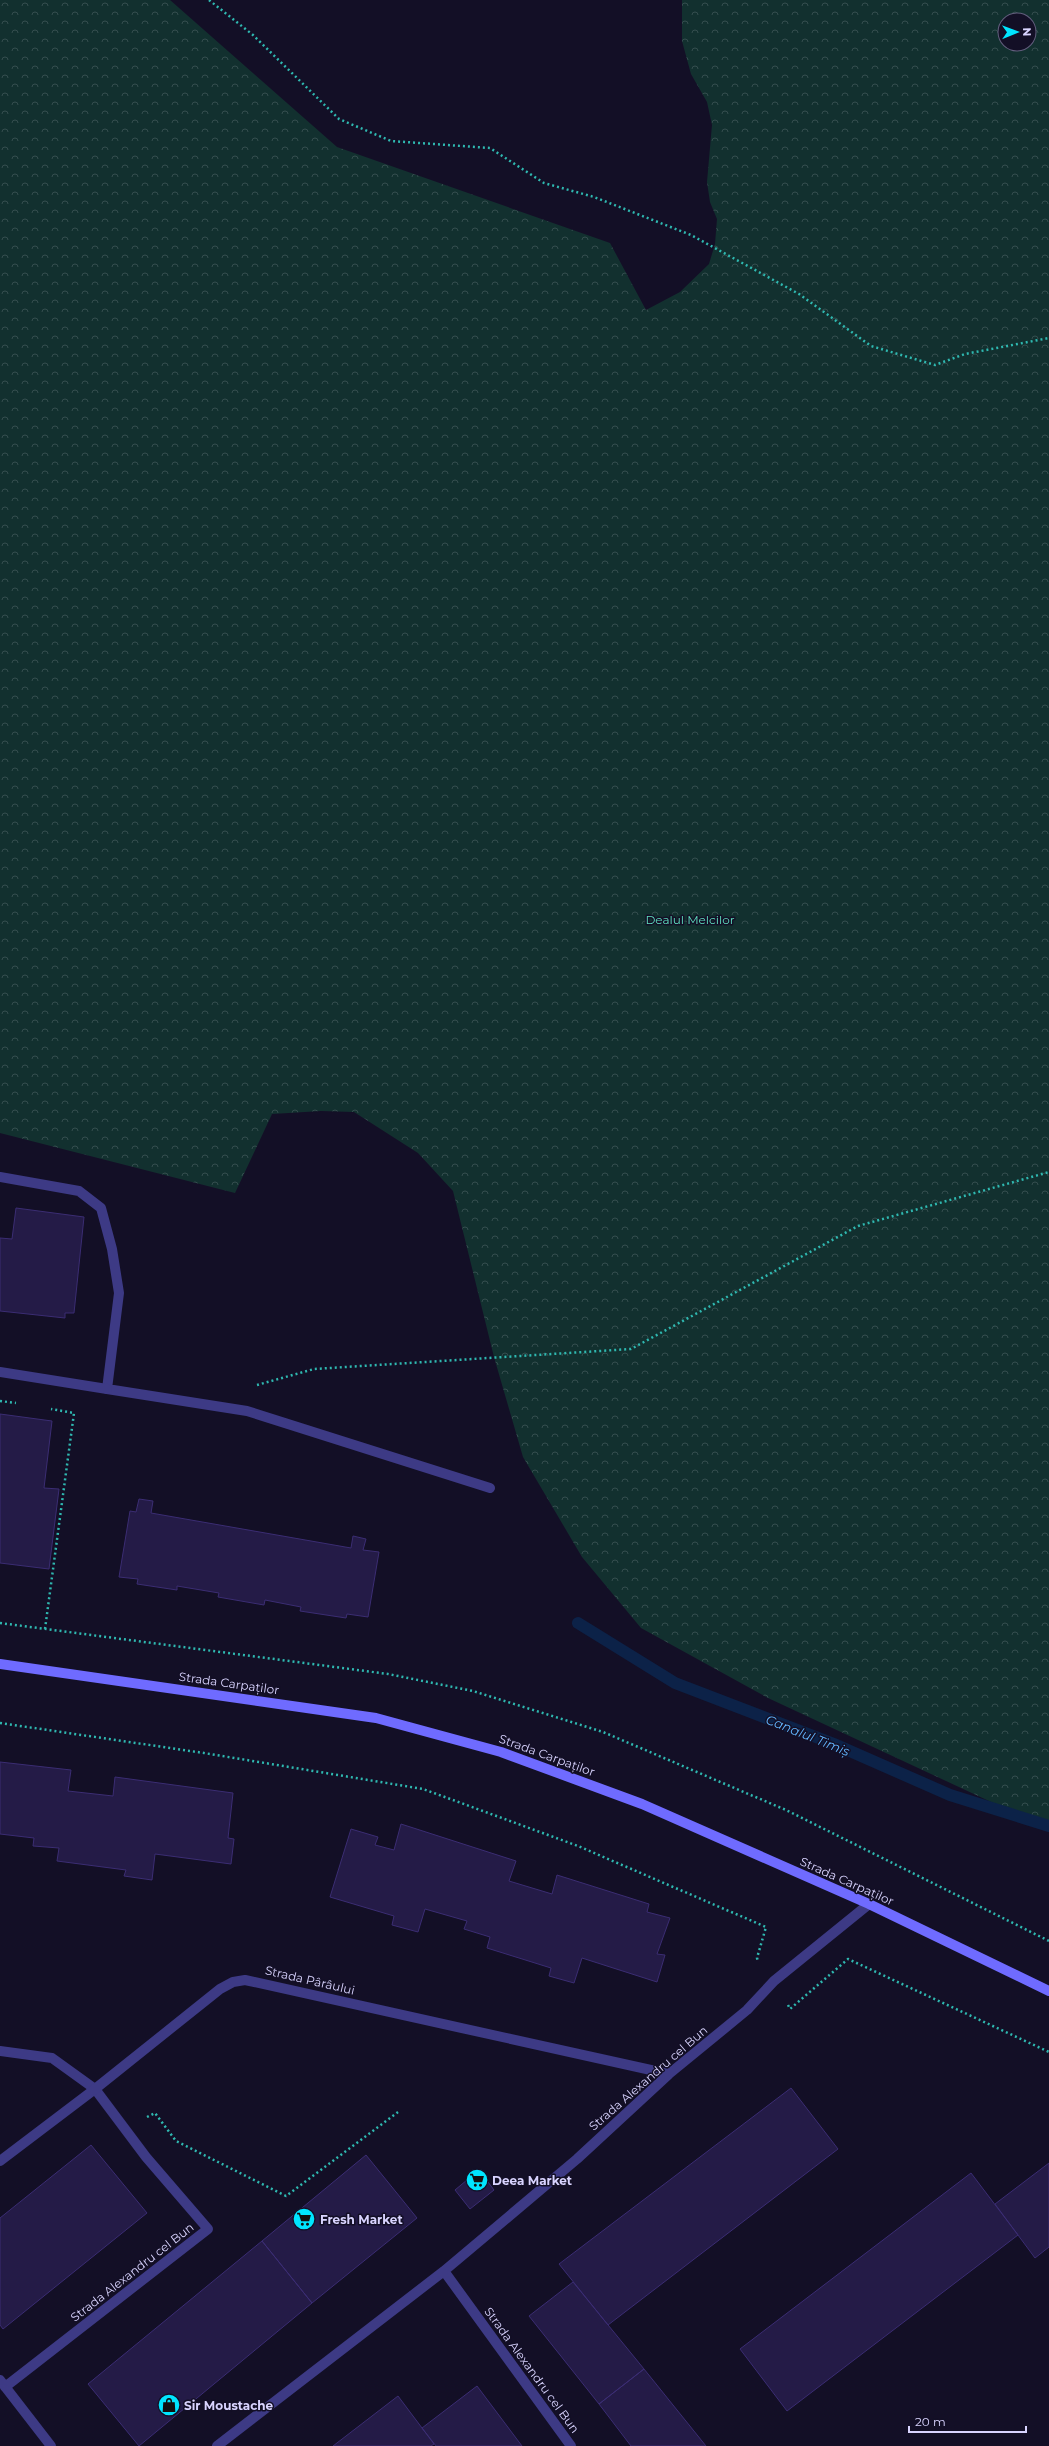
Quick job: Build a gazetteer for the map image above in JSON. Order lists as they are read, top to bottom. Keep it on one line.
{"streets":{"main road":["Strada Carpaților"],"street":["Strada Pârâului","Strada Alexandru cel Bun"]},"crossings":[["Strada Carpaților","Strada Alexandru cel Bun"],["Strada Pârâului","Strada Alexandru cel Bun"]],"water":["Canalul Timiș"],"parks":["Dealul Melcilor"],"places":{"supermarket":["Deea Market","Fresh Market"],"shop":["Sir Moustache"]},"scale_bar":"20 m","north":"right"}
